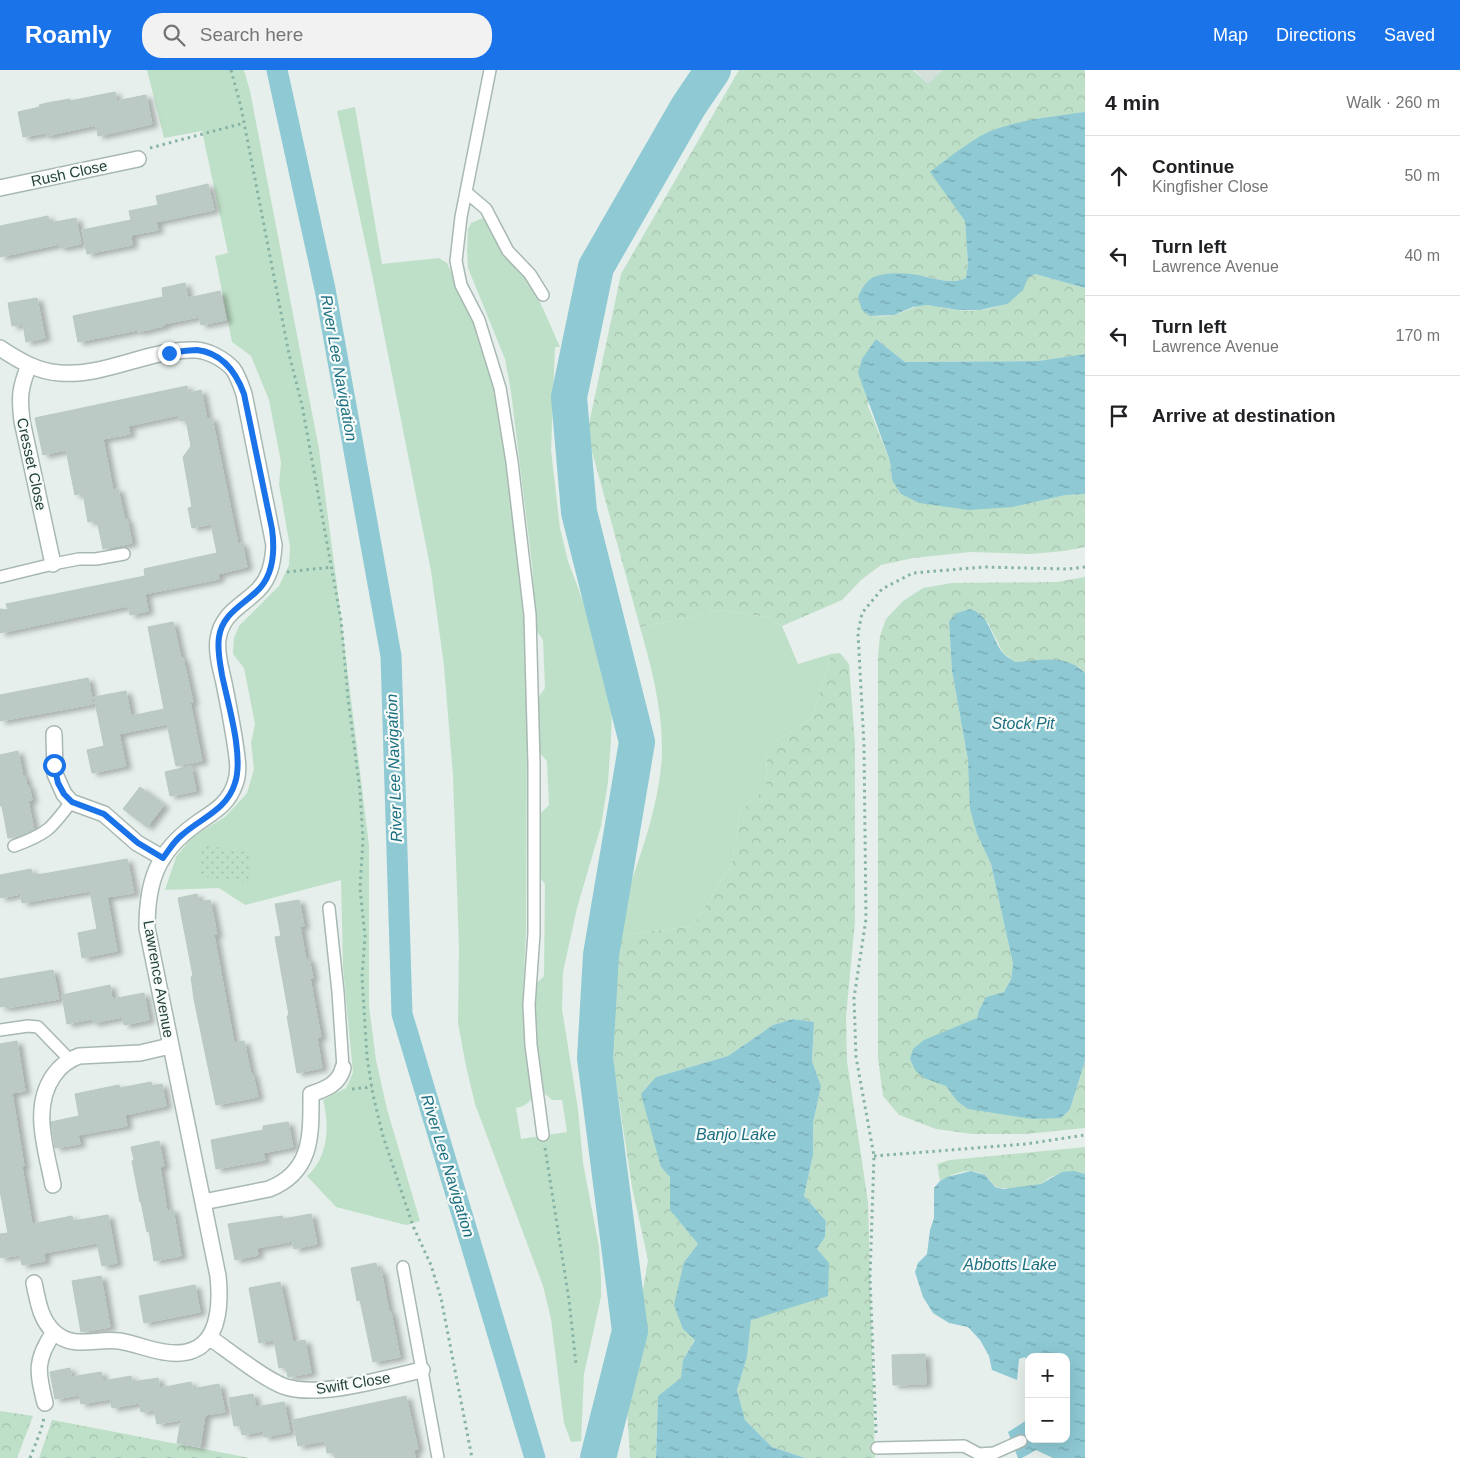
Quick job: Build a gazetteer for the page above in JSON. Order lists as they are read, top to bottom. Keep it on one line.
{"streets":{"street":["Rush Close","Cresset Close","Lawrence Avenue","Swift Close"]},"crossings":[["Cresset Close","Lawrence Avenue"],["Lawrence Avenue","Swift Close"]],"water":["River Lee Navigation","Stock Pit","Banjo Lake","Abbotts Lake"],"page":{"header":"Roamly","search":"Search here","nav":["Map","Directions","Saved"],"heading":["4 min","Walk · 260 m"],"list":[["Continue","Kingfisher Close","50 m"],["Turn left","Lawrence Avenue","40 m"],["Turn left","Lawrence Avenue","170 m"],"Arrive at destination"],"map_buttons":["+","−"]}}
